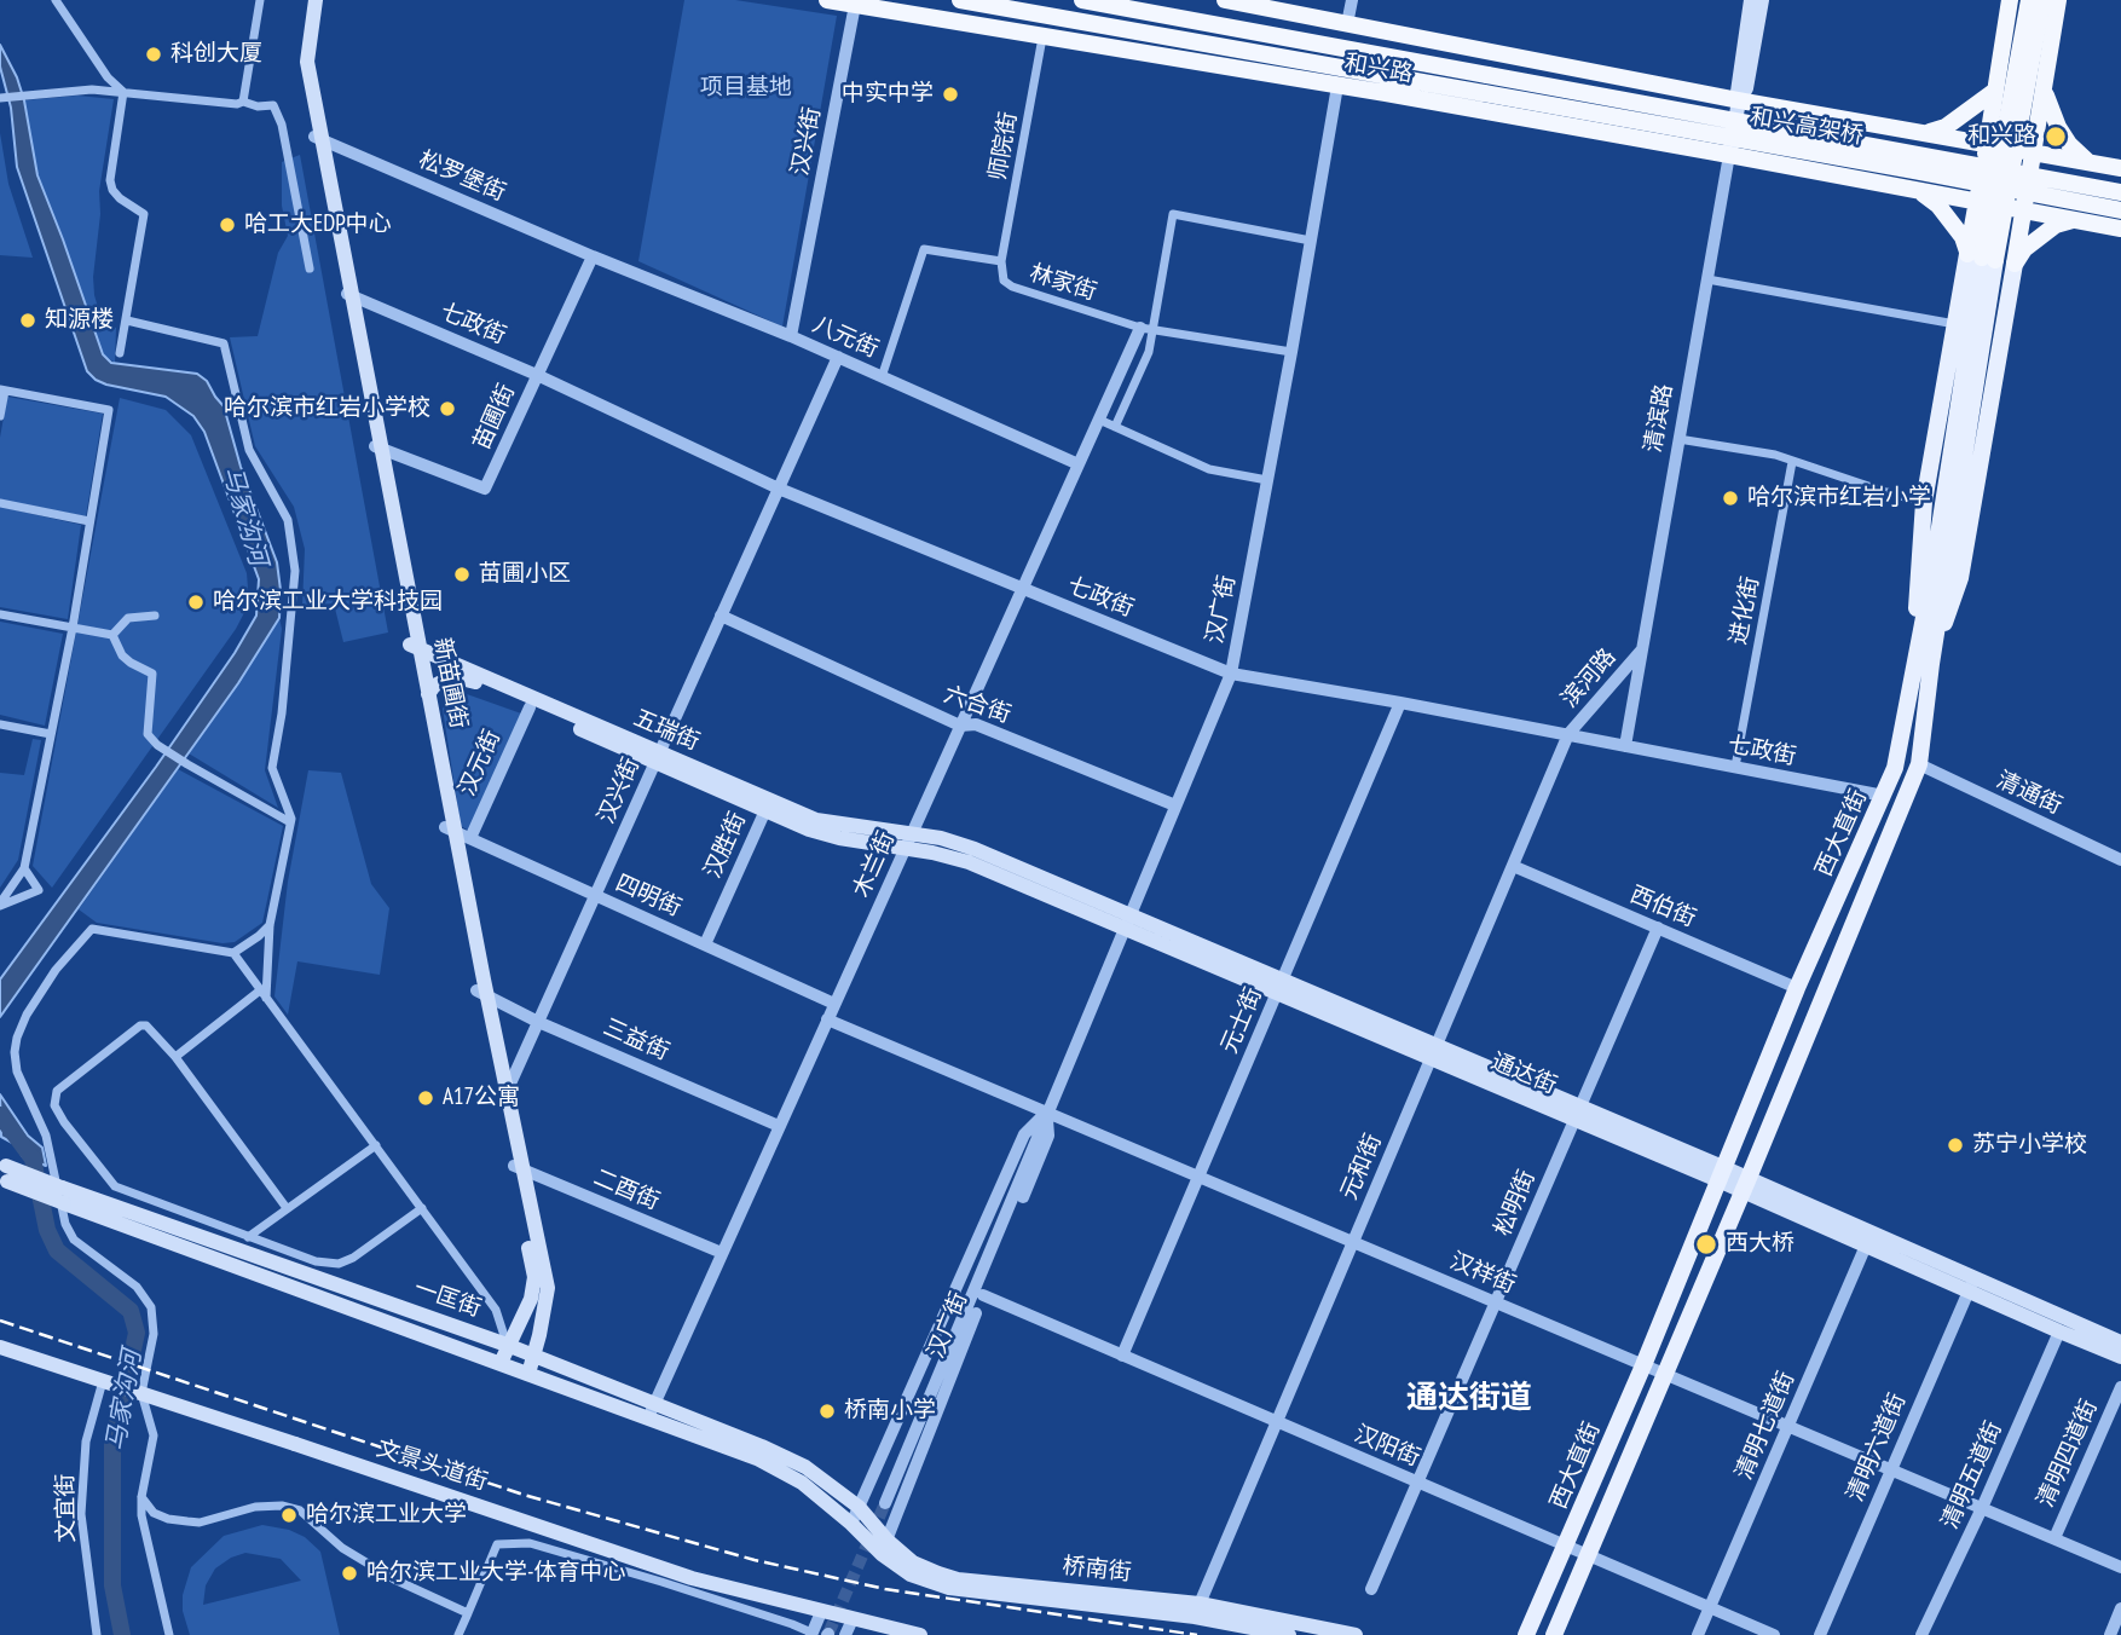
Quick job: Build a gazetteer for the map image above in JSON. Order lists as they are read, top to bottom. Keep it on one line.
{"streets":{"highway":["和兴路","和兴高架桥","西大直街"],"main road":["清滨路","新苗圃街","五瑞街","通达街","一匡街","文景头道街","桥南街"],"street":["汉兴街","师院街","松罗堡街","林家街","七政街","八元街","苗圃街","汉广街","进化街","滨河路","六合街","汉元街","清通街","汉胜街","木兰街","四明街","西伯街","元士街","三益街","元和街","二酉街","松明街","汉祥街","清明七道街","汉阳街","清明六道街","清明四道街","清明五道街","文宜街"]},"crossings":[["和兴路","和兴高架桥"],["和兴路","汉兴街"],["和兴路","师院街"],["和兴路","清滨路"],["和兴路","汉广街"],["汉兴街","七政街"],["汉兴街","八元街"],["汉兴街","新苗圃街"],["汉兴街","六合街"],["汉兴街","五瑞街"],["汉兴街","四明街"],["汉兴街","三益街"],["师院街","林家街"],["松罗堡街","八元街"],["松罗堡街","苗圃街"],["松罗堡街","新苗圃街"],["林家街","八元街"],["林家街","汉广街"],["林家街","木兰街"],["七政街","苗圃街"],["七政街","清滨路"],["七政街","汉广街"],["七政街","进化街"],["七政街","滨河路"],["七政街","新苗圃街"],["七政街","西大直街"],["七政街","木兰街"],["七政街","元士街"],["七政街","元和街"],["八元街","苗圃街"],["八元街","木兰街"],["苗圃街","新苗圃街"],["清滨路","滨河路"],["汉广街","六合街"],["汉广街","通达街"],["汉广街","汉祥街"],["汉广街","一匡街"],["汉广街","汉阳街"],["汉广街","桥南街"],["滨河路","元和街"],["新苗圃街","五瑞街"],["新苗圃街","四明街"],["新苗圃街","三益街"],["新苗圃街","二酉街"],["新苗圃街","一匡街"],["六合街","木兰街"],["五瑞街","汉元街"],["五瑞街","汉胜街"],["五瑞街","木兰街"],["五瑞街","通达街"],["汉元街","四明街"],["清通街","西大直街"],["西大直街","西伯街"],["西大直街","通达街"],["西大直街","汉祥街"],["西大直街","汉阳街"],["汉胜街","四明街"],["木兰街","四明街"],["木兰街","三益街"],["木兰街","通达街"],["木兰街","二酉街"],["木兰街","汉祥街"],["木兰街","一匡街"],["西伯街","元和街"],["西伯街","松明街"],["元士街","通达街"],["元士街","汉祥街"],["元士街","汉阳街"],["通达街","元和街"],["通达街","松明街"],["通达街","清明七道街"],["通达街","清明六道街"],["通达街","清明五道街"],["元和街","汉祥街"],["元和街","汉阳街"],["元和街","桥南街"],["松明街","汉祥街"],["松明街","汉阳街"],["汉祥街","清明七道街"],["汉祥街","清明六道街"],["汉祥街","清明四道街"],["汉祥街","清明五道街"],["一匡街","桥南街"],["清明七道街","汉阳街"],["文景头道街","文宜街"]],"districts":["通达街道"],"water":["马家沟河"],"parks":["项目基地"],"places":["科创大厦","中实中学","和兴路","哈工大EDP中心","知源楼","哈尔滨市红岩小学校","哈尔滨市红岩小学","苗圃小区","哈尔滨工业大学科技园","A17公寓","苏宁小学校","西大桥","桥南小学","哈尔滨工业大学","哈尔滨工业大学-体育中心"]}
